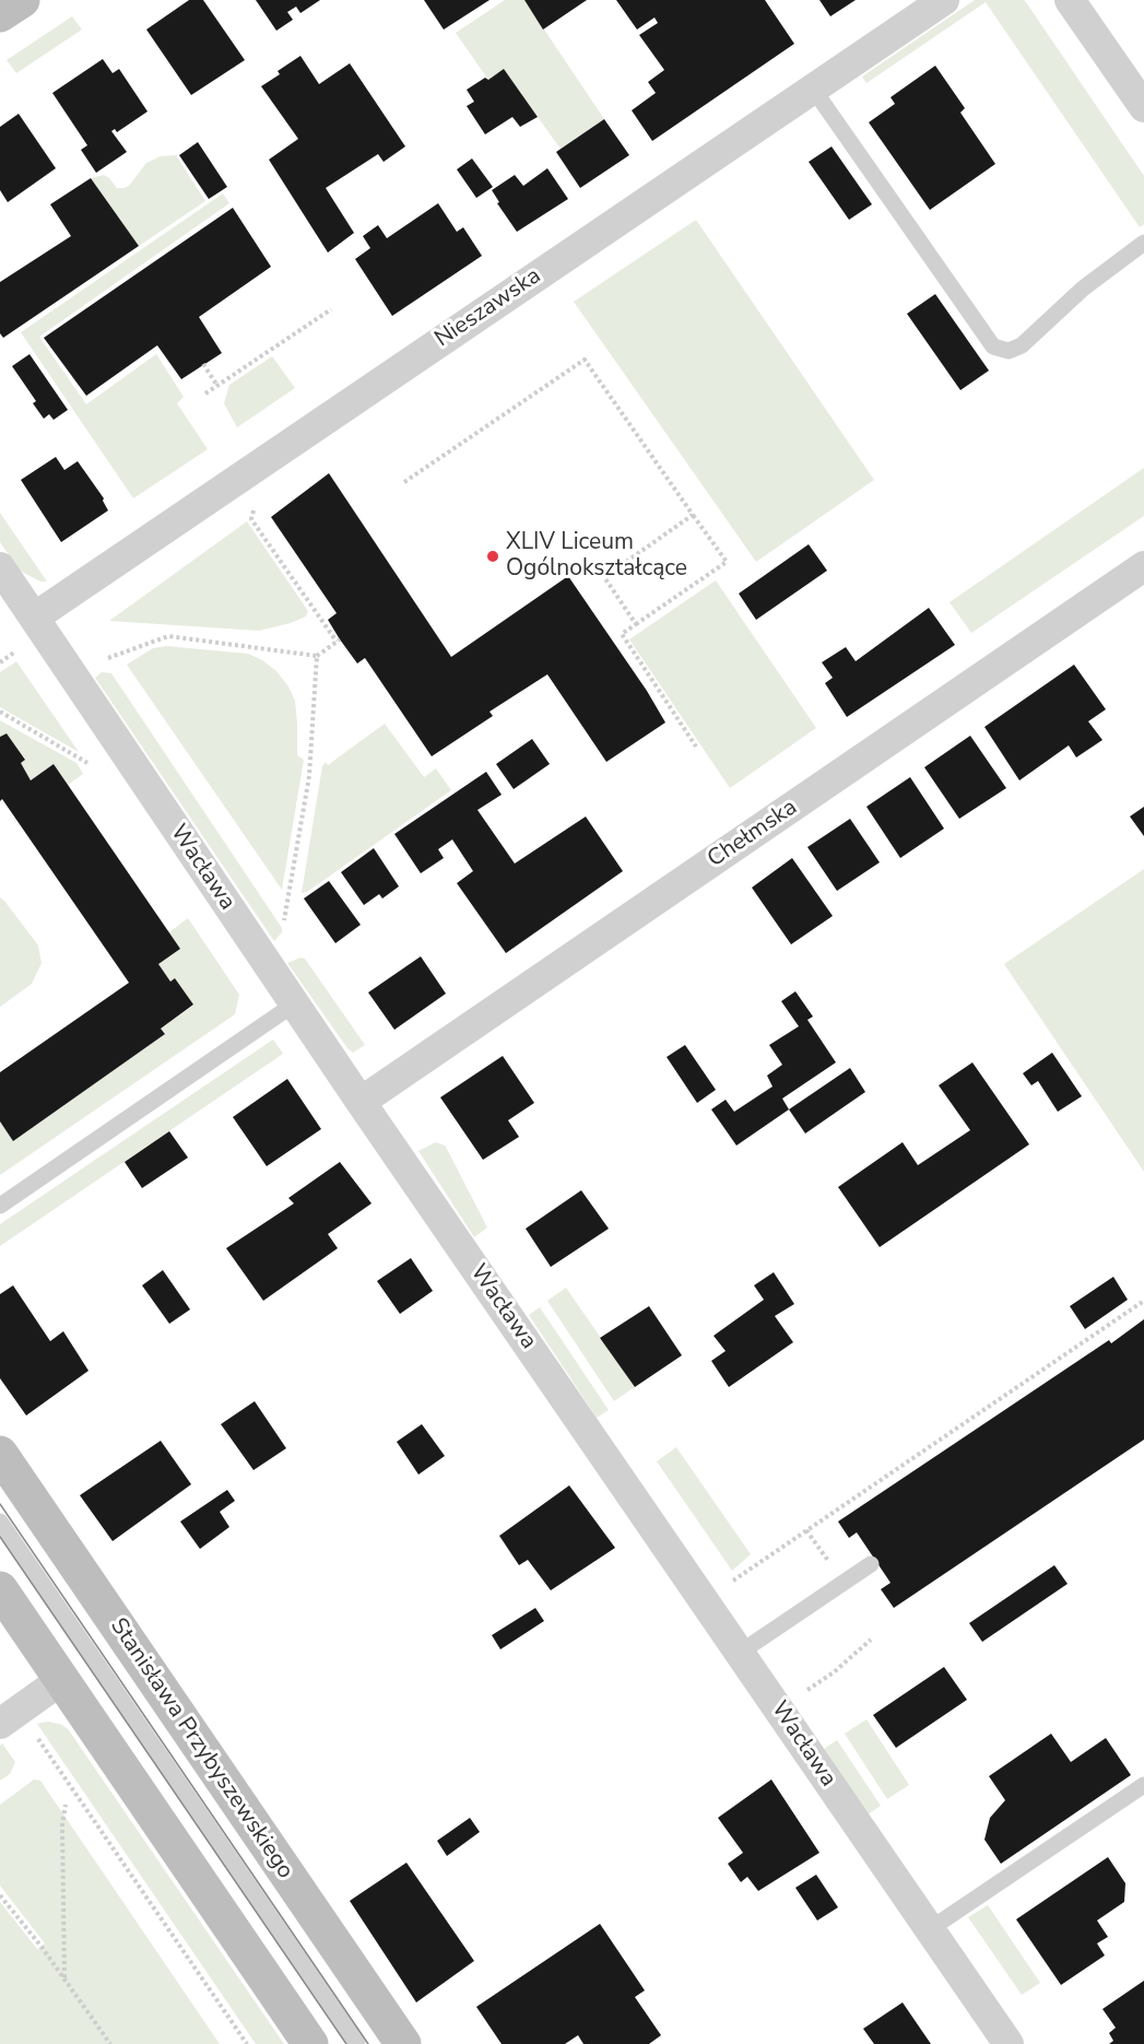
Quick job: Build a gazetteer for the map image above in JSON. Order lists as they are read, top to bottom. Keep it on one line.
{"streets":{"main road":["Stanisława Przybyszewskiego"],"street":["Nieszawska","Chełmska","Wacława"]},"crossings":[["Nieszawska","Wacława"],["Chełmska","Wacława"]],"places":["XLIV Liceum Ogólnokształcące"]}
